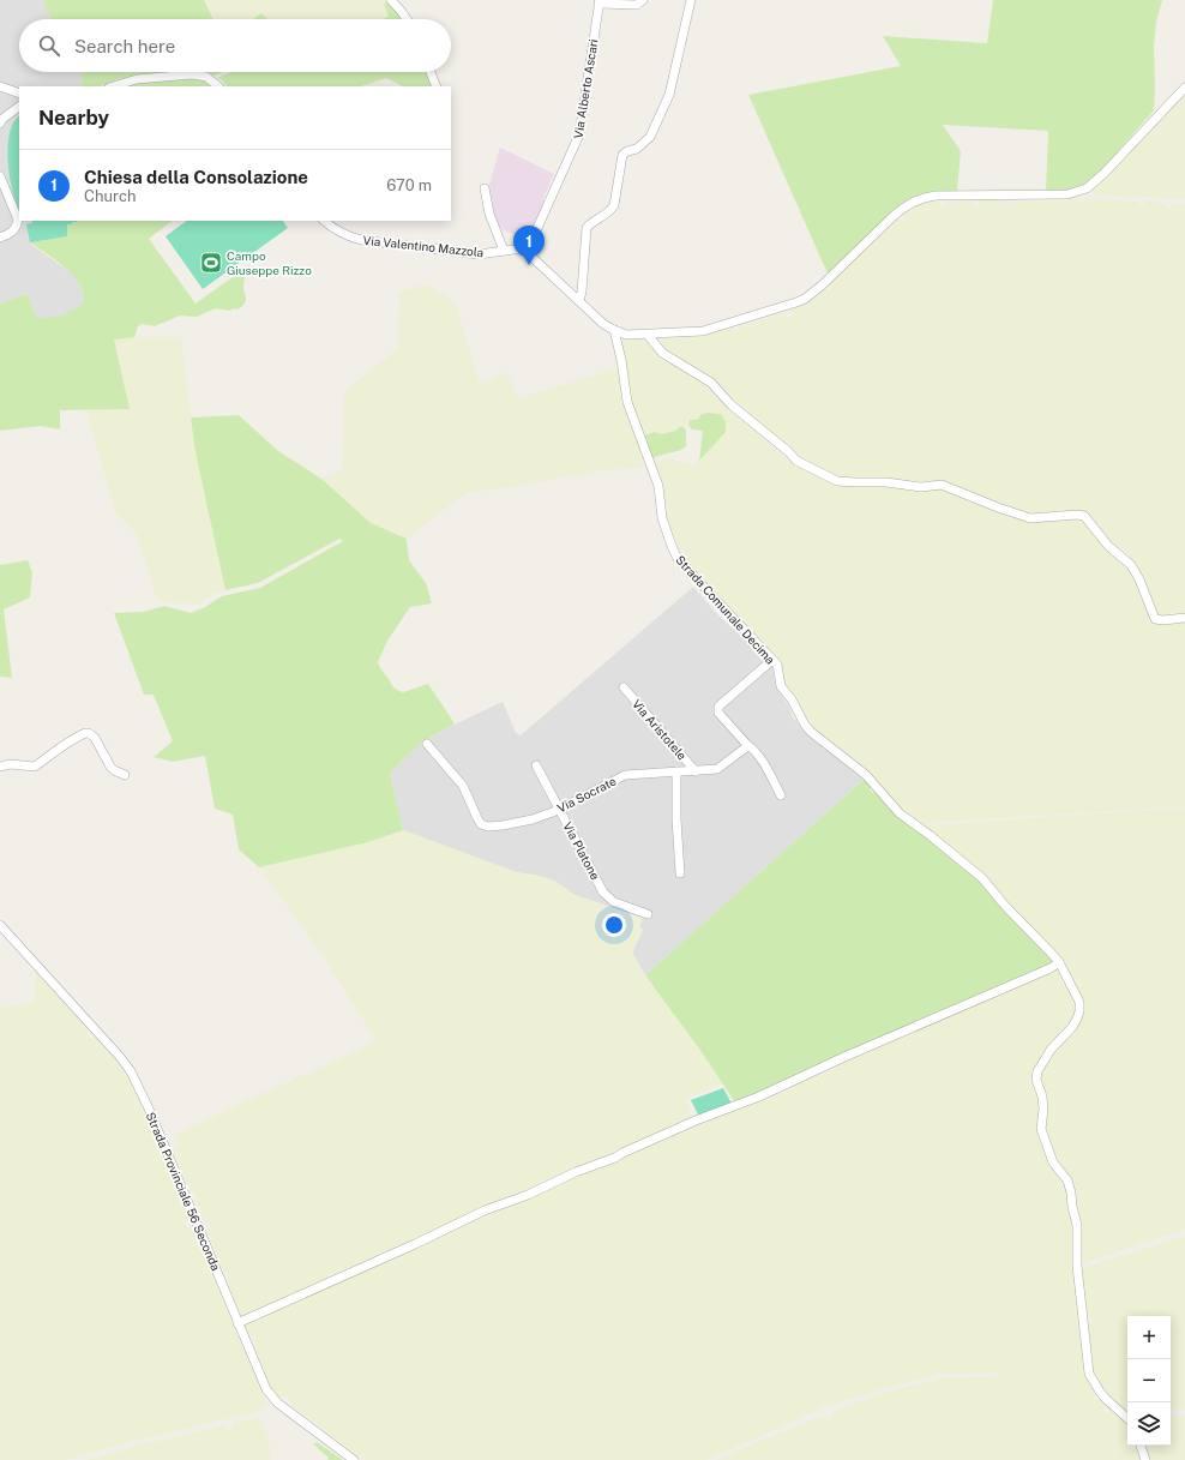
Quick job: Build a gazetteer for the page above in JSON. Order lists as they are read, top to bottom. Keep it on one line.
{"streets":{"street":["Via Alberto Ascari","Via Valentino Mazzola","Strada Comunale Decima","Via Aristotele","Via Socrate","Via Platone","Strada Provinciale 56 Seconda"]},"crossings":[["Via Alberto Ascari","Via Valentino Mazzola"],["Via Aristotele","Via Socrate"],["Via Socrate","Via Platone"]],"places":{"sports":["Campo Giuseppe Rizzo"]},"page":{"search":"Search here","heading":"Nearby","list":[{"mark":"1","name":"Chiesa della Consolazione","note":"Church","value":"670 m"}],"pins":"1","map_buttons":["+","−"]}}
